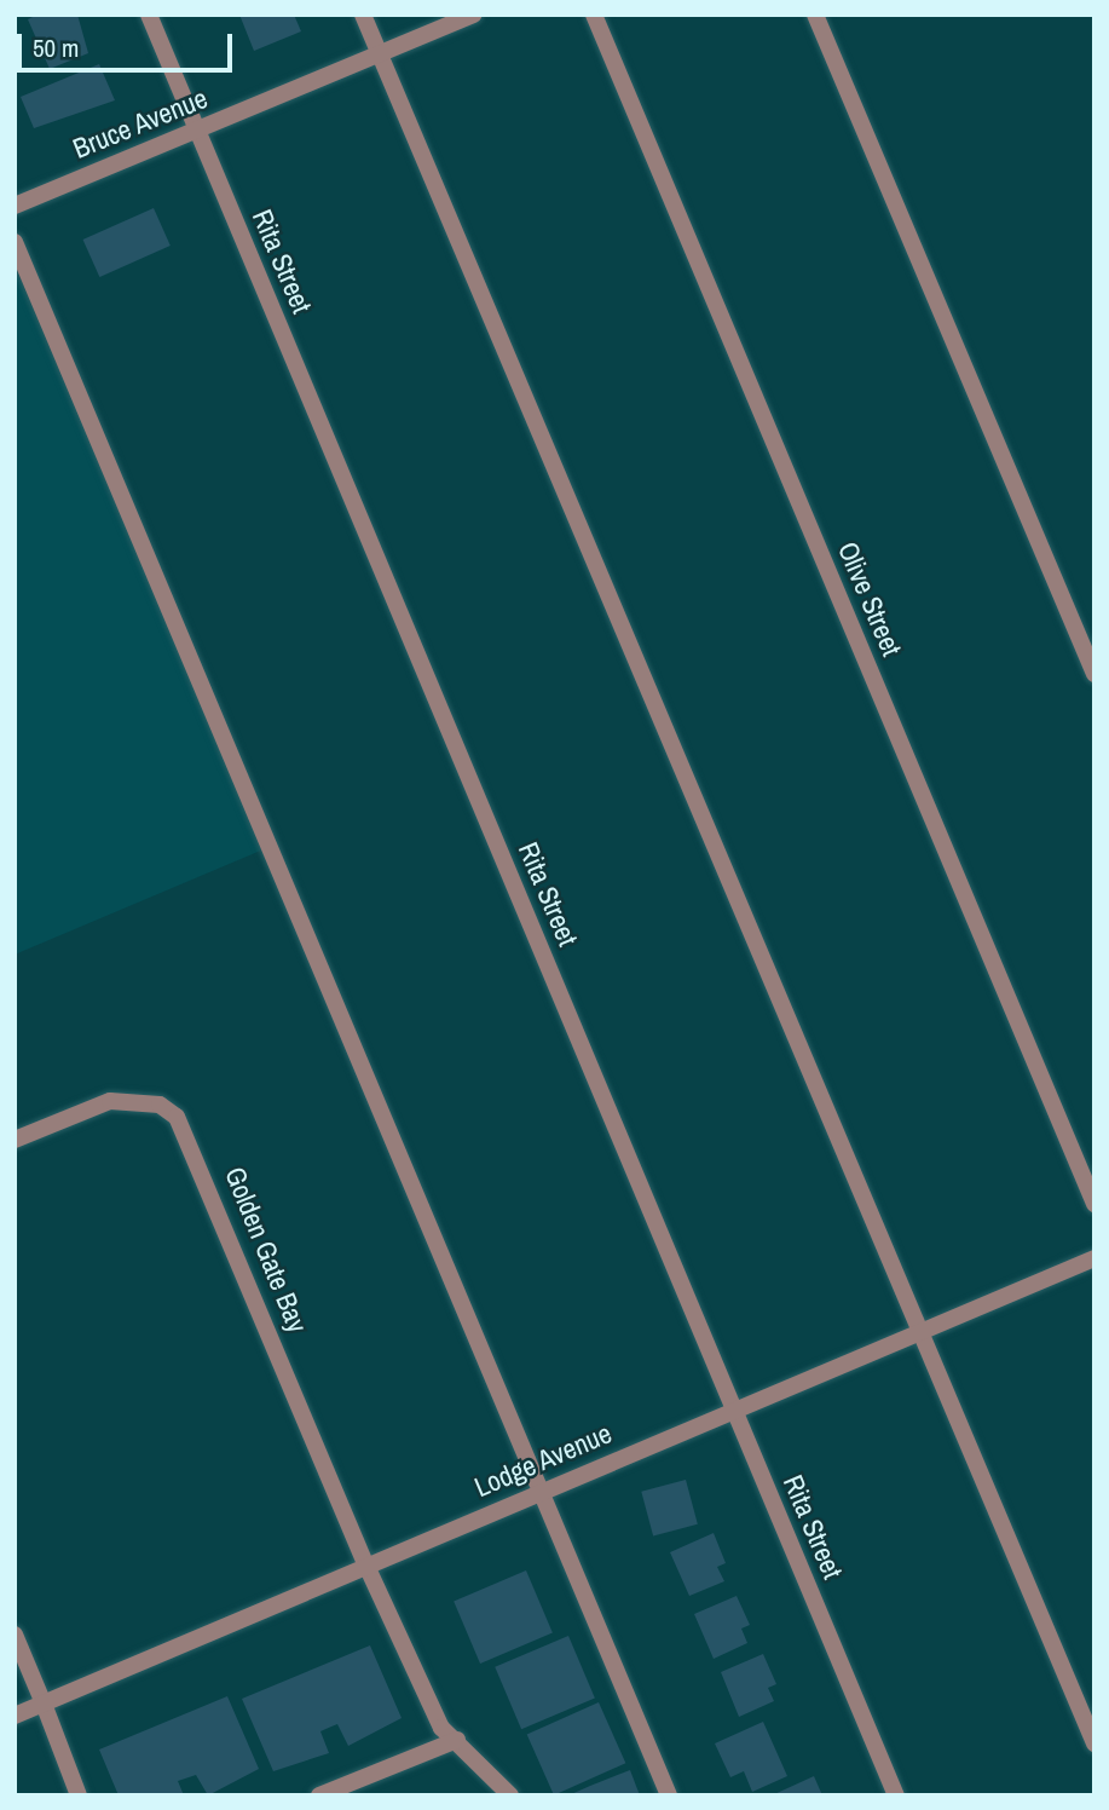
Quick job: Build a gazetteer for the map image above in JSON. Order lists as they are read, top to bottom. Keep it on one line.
{"streets":{"street":["Bruce Avenue","Rita Street","Olive Street","Golden Gate Bay","Lodge Avenue"]},"crossings":[["Bruce Avenue","Rita Street"],["Rita Street","Lodge Avenue"],["Golden Gate Bay","Lodge Avenue"]],"scale_bar":"50 m"}
